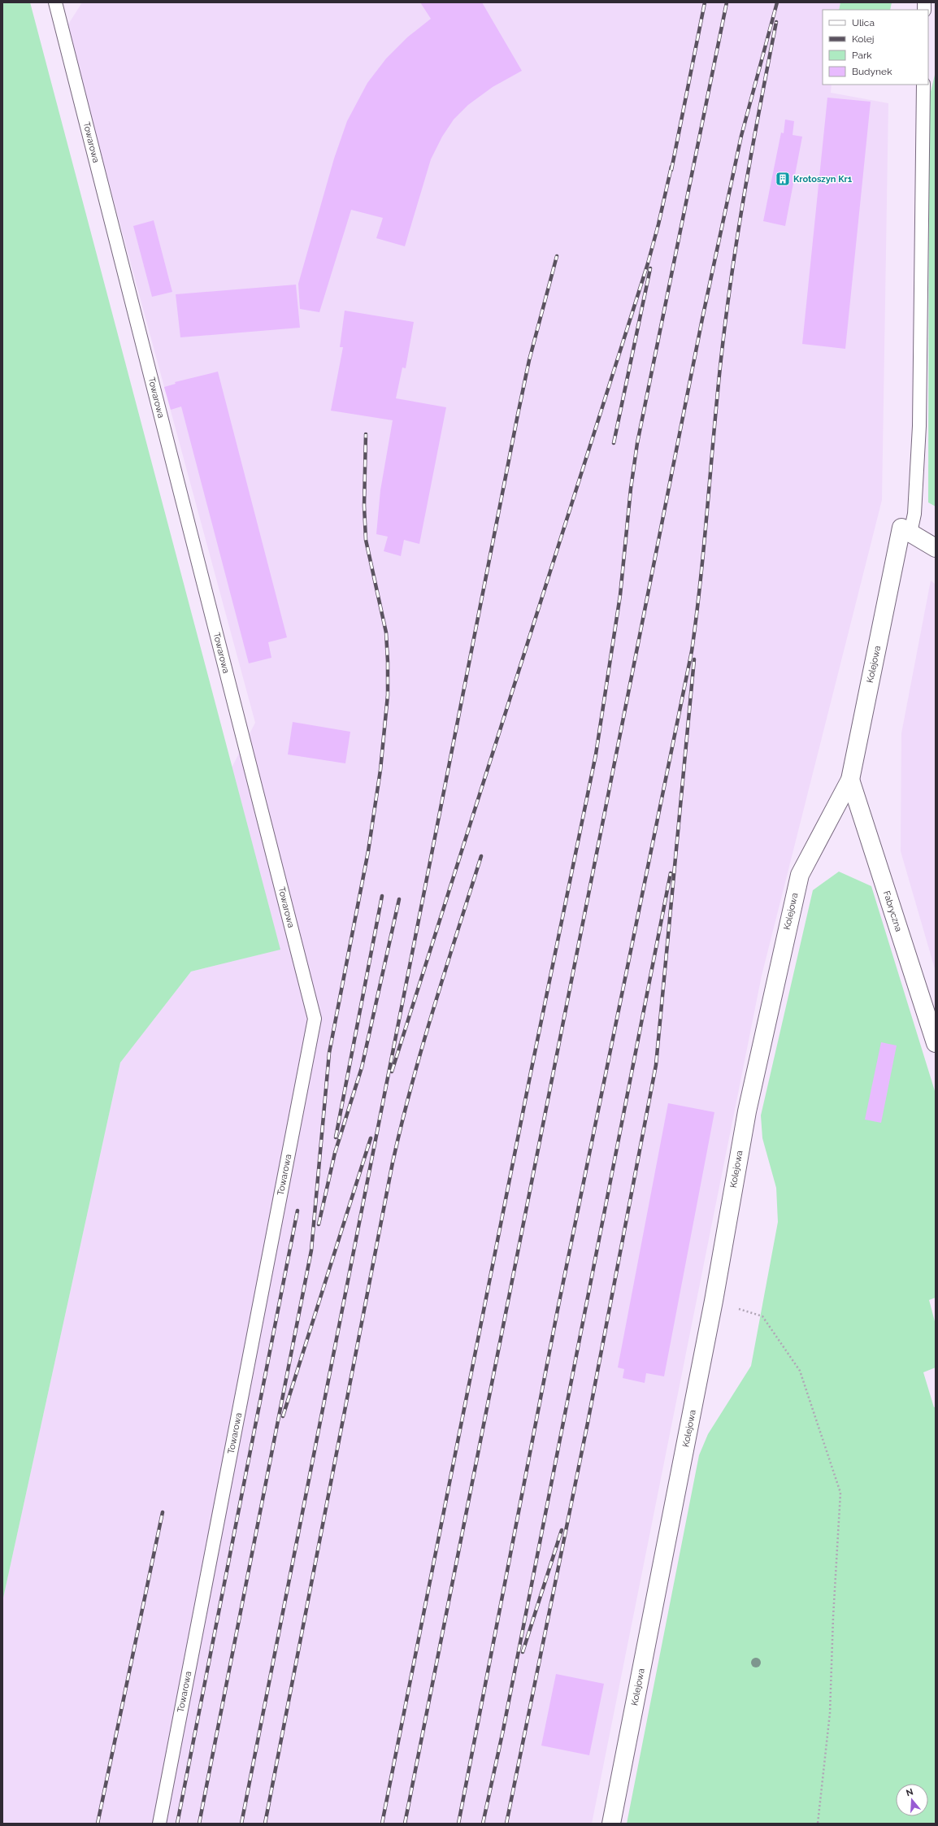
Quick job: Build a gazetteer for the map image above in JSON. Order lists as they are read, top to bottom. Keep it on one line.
{"streets":{"street":["Kolejowa","Fabryczna"],"lane":["Towarowa"]},"crossings":[["Kolejowa","Fabryczna"]],"places":{"building":["Krotoszyn Kr1"]},"legend":["Ulica","Kolej","Park","Budynek"],"north":"top"}
